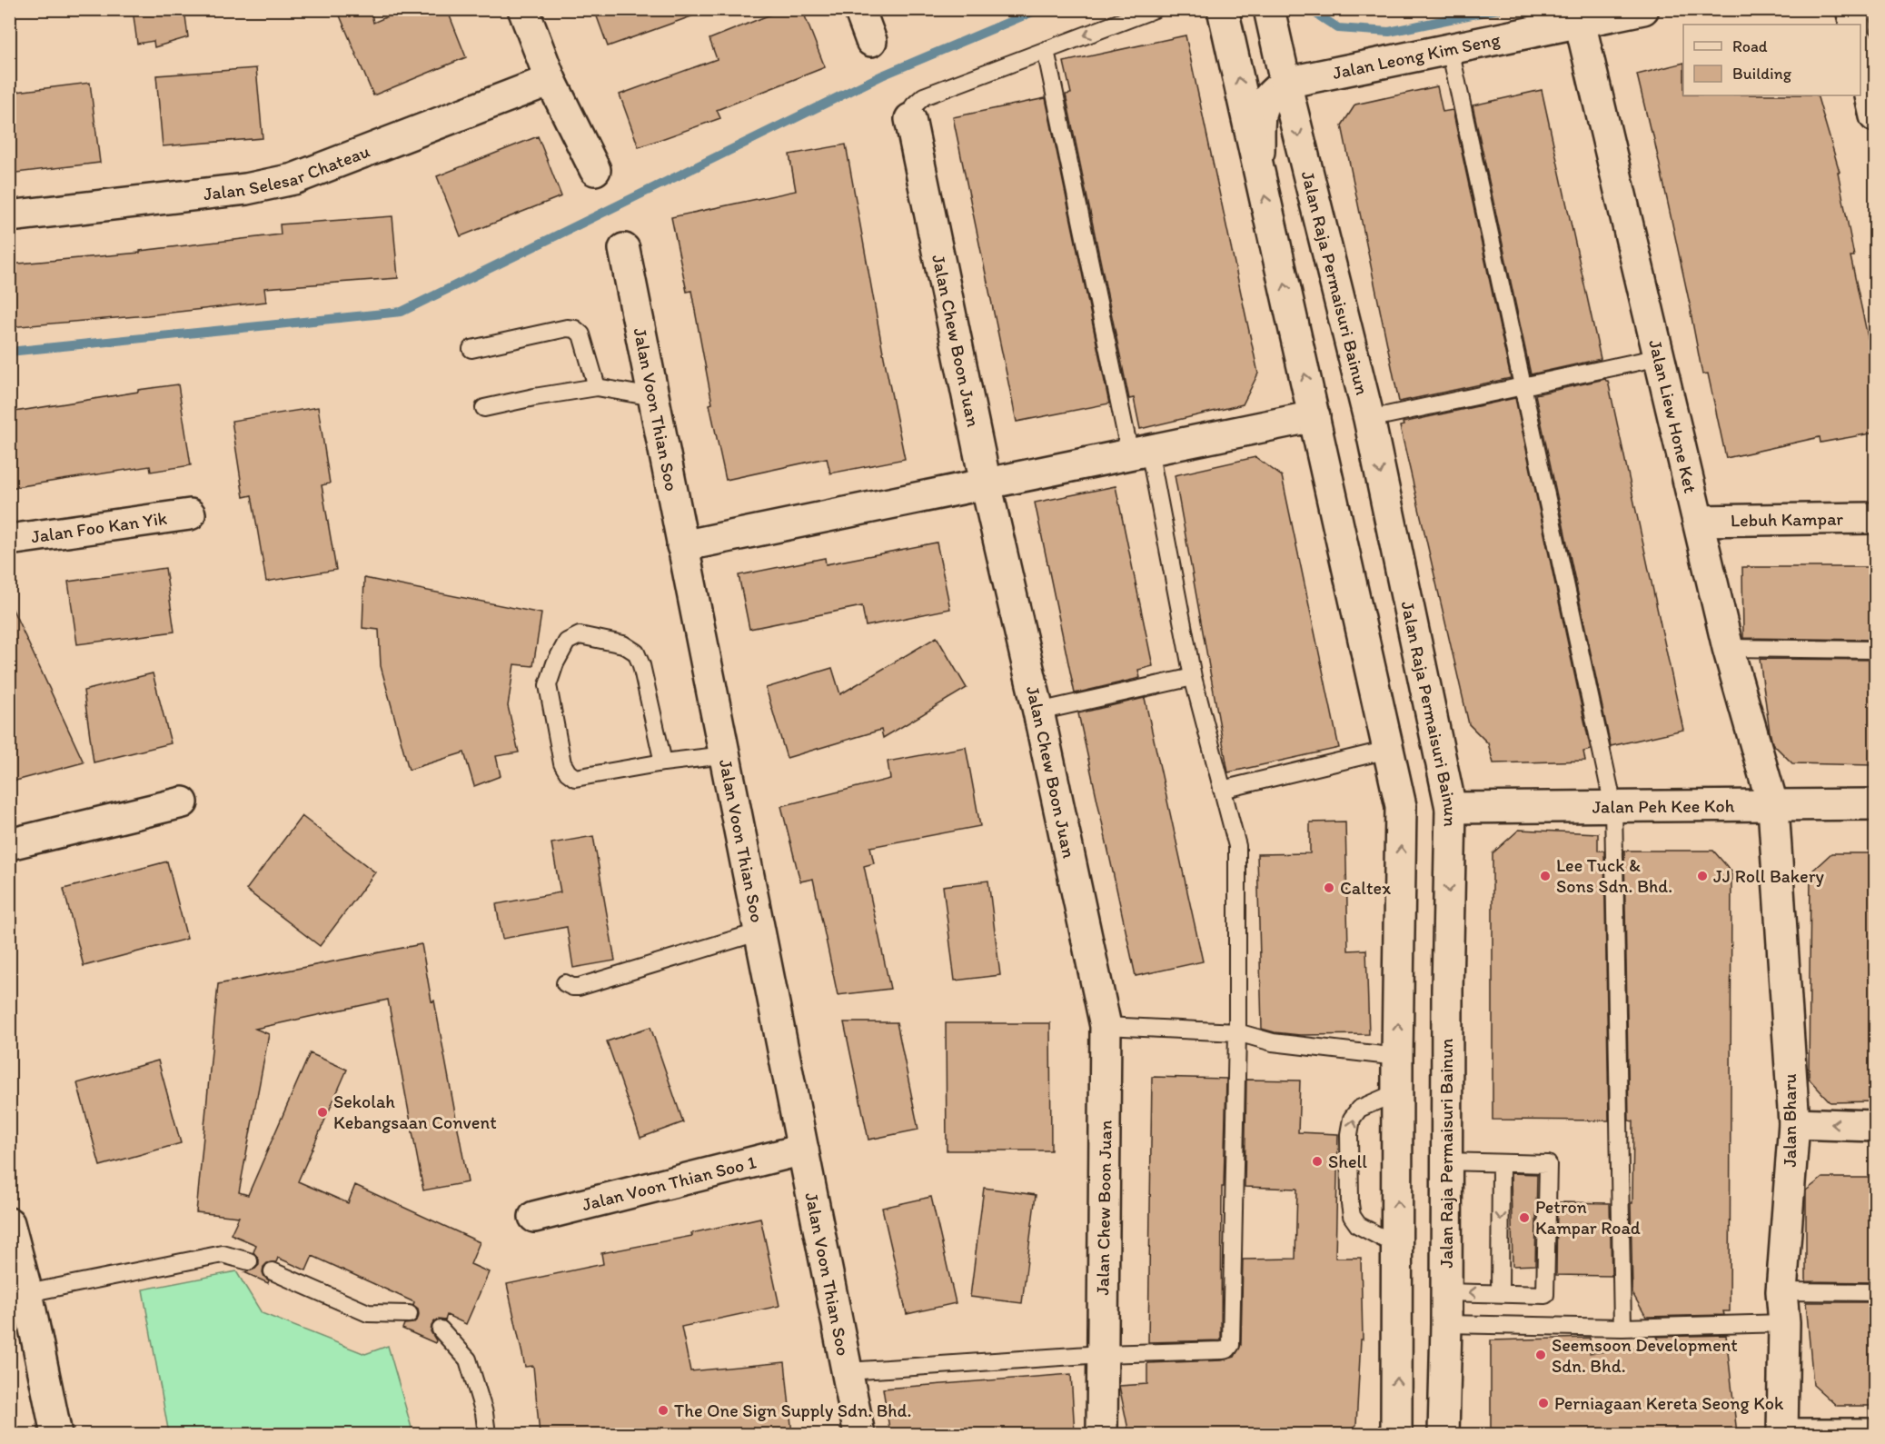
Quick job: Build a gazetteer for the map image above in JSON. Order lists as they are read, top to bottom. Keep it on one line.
{"streets":{"street":["Jalan Leong Kim Seng","Jalan Selesar Chateau","Jalan Raja Permaisuri Bainun","Jalan Chew Boon Juan","Jalan Voon Thian Soo","Jalan Liew Hone Ket","Lebuh Kampar","Jalan Foo Kan Yik","Jalan Peh Kee Koh","Jalan Bharu","Jalan Voon Thian Soo 1"]},"crossings":[["Jalan Leong Kim Seng","Jalan Raja Permaisuri Bainun"],["Jalan Leong Kim Seng","Jalan Liew Hone Ket"],["Jalan Raja Permaisuri Bainun","Jalan Peh Kee Koh"],["Jalan Voon Thian Soo","Jalan Voon Thian Soo 1"],["Jalan Liew Hone Ket","Lebuh Kampar"],["Jalan Liew Hone Ket","Jalan Peh Kee Koh"],["Jalan Liew Hone Ket","Jalan Bharu"],["Jalan Peh Kee Koh","Jalan Bharu"]],"places":["Lee Tuck & Sons Sdn. Bhd.","JJ Roll Bakery","Caltex","Sekolah Kebangsaan Convent","Shell","Petron Kampar Road","Seemsoon Development Sdn. Bhd.","Perniagaan Kereta Seong Kok","The One Sign Supply Sdn. Bhd."],"legend":["Road","Building"]}
